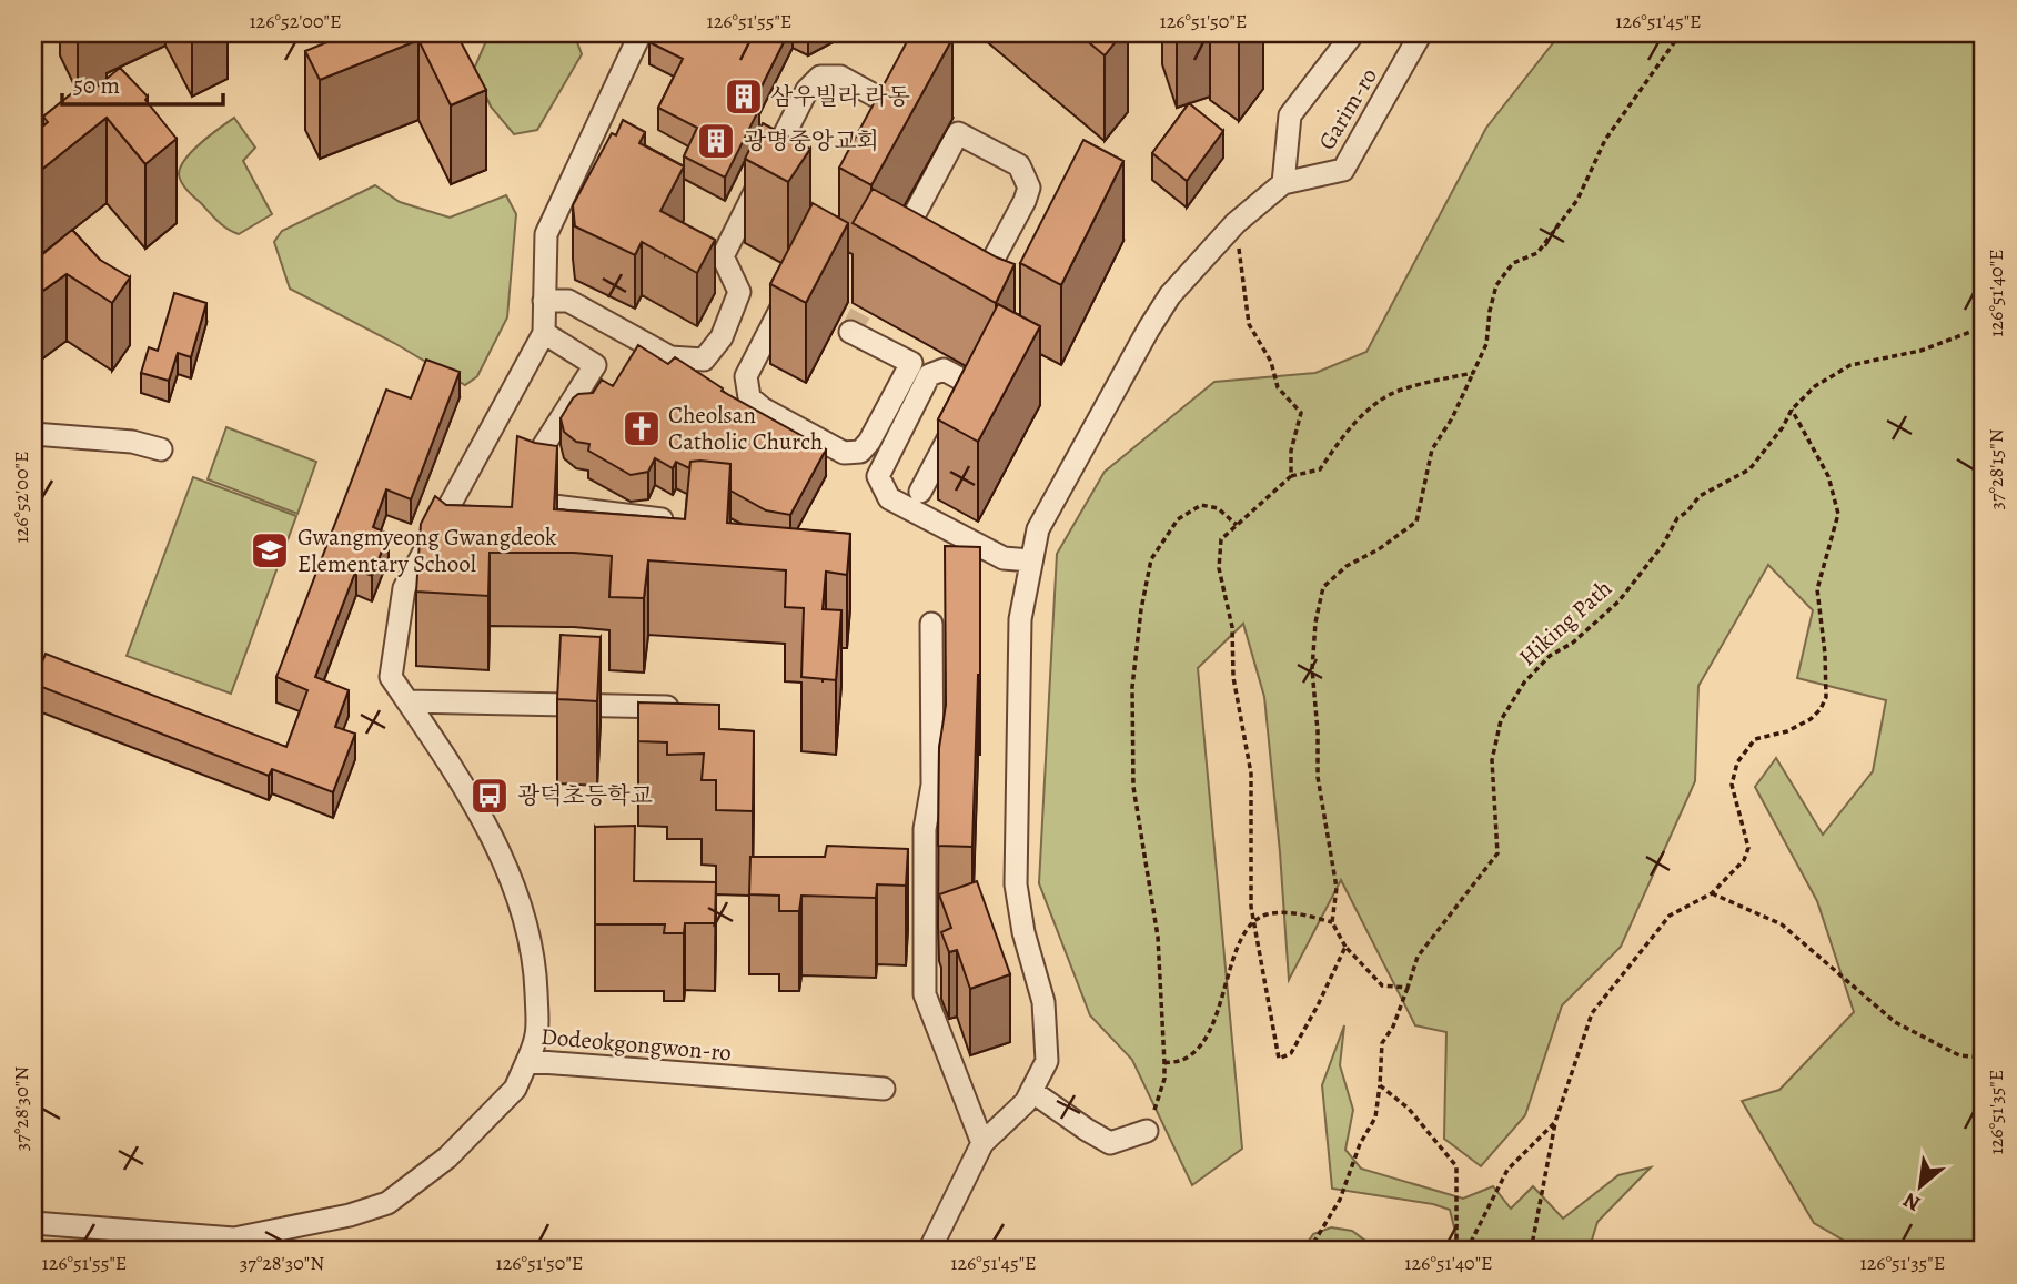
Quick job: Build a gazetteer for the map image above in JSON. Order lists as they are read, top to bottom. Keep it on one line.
{"streets":{"street":["Garim-ro","Dodeokgongwon-ro"],"path":["Hiking Path"]},"places":{"building":["삼우빌라 라동","광명중앙교회"],"church":["Cheolsan Catholic Church"],"school or university":["Gwangmyeong Gwangdeok Elementary School"],"bus stop":["광덕초등학교"]},"scale_bar":"50 m","north":"bottom left","coordinates":["126°52'00\"E","126°51'55\"E","126°51'50\"E","126°51'45\"E","126°51'40\"E","37°28'15\"N","37°28'30\"N","126°51'35\"E"]}
